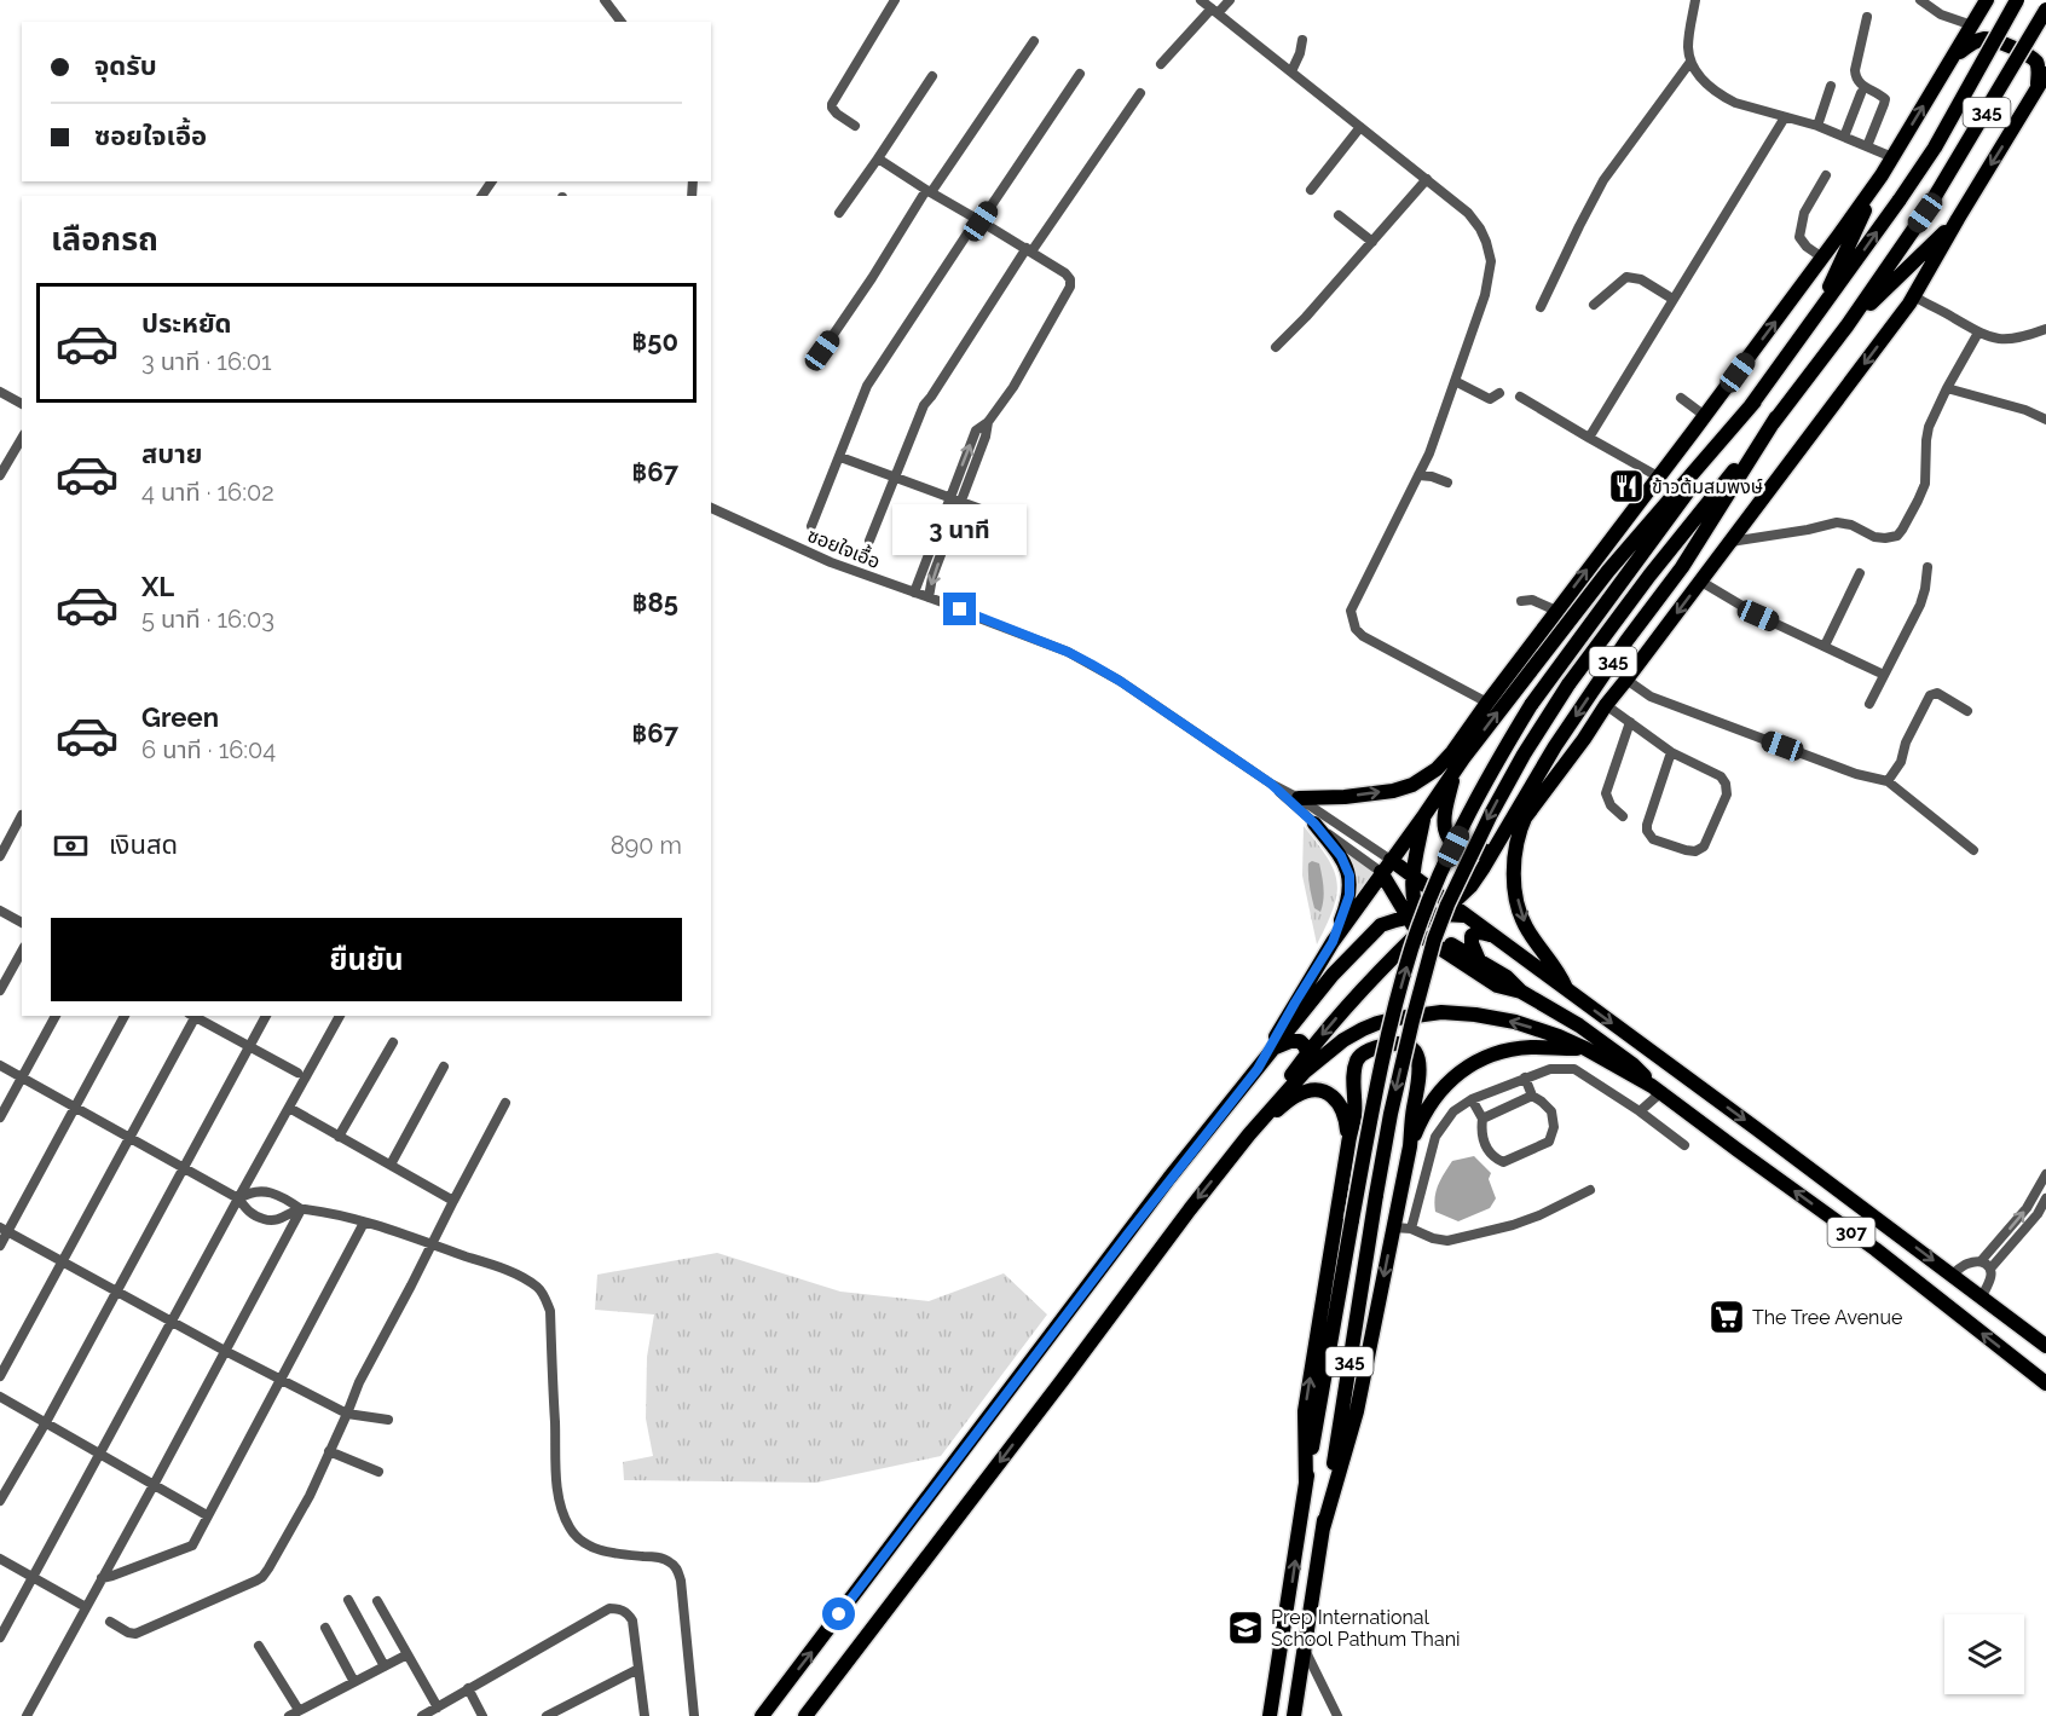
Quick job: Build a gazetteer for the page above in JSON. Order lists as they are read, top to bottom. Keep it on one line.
{"streets":{"main road":["345","307"],"street":["ซอยใจเอื้อ"]},"crossings":[["345","307"]],"places":{"restaurant":["ข้าวต้มสมพงษ์"],"supermarket":["The Tree Avenue"],"school or university":["Prep International School Pathum Thani"]},"page":{"banner":["จุดรับ","ซอยใจเอื้อ"],"heading":"เลือกรถ","list":[{"name":"ประหยัด","note":"3 นาที · 16:01","value":"฿50"},{"name":"สบาย","note":"4 นาที · 16:02","value":"฿67"},{"name":"XL","note":"5 นาที · 16:03","value":"฿85"},{"name":"Green","note":"6 นาที · 16:04","value":"฿67"}],"bubble":"3 นาที","pay":["เงินสด","890 m"],"buttons":"ยืนยัน"}}
